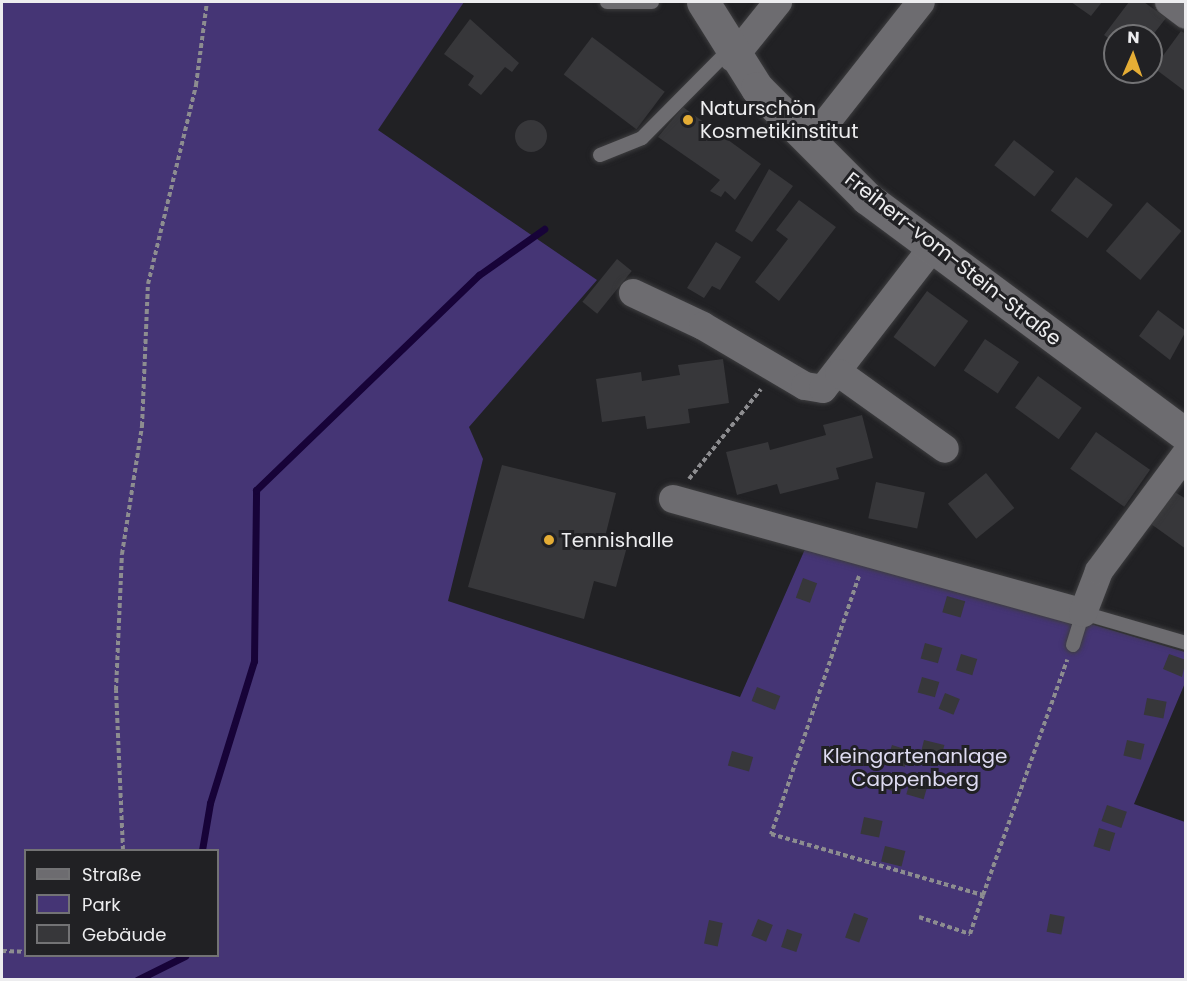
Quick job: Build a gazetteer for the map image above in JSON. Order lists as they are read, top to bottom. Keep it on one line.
{"streets":{"main road":["Freiherr-vom-Stein-Straße"]},"parks":["Kleingartenanlage Cappenberg"],"places":["Naturschön Kosmetikinstitut","Tennishalle"],"legend":["Straße","Park","Gebäude"],"north":"top"}
